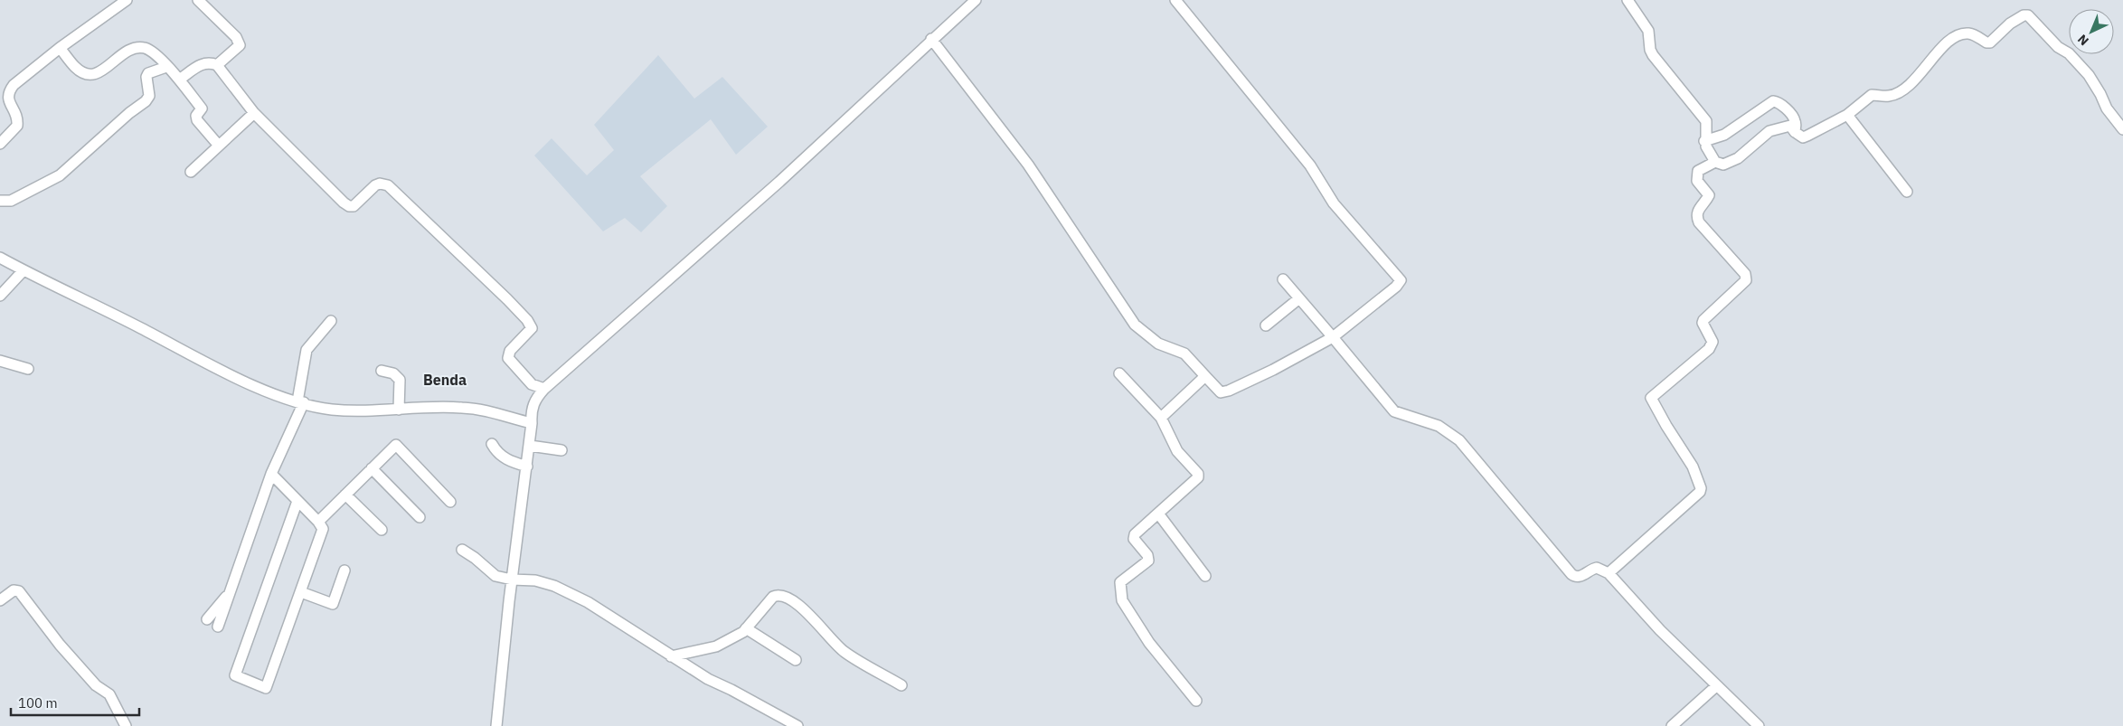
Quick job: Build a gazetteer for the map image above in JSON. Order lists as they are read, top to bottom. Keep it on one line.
{"districts":["Benda"],"scale_bar":"100 m","north":"bottom left"}
